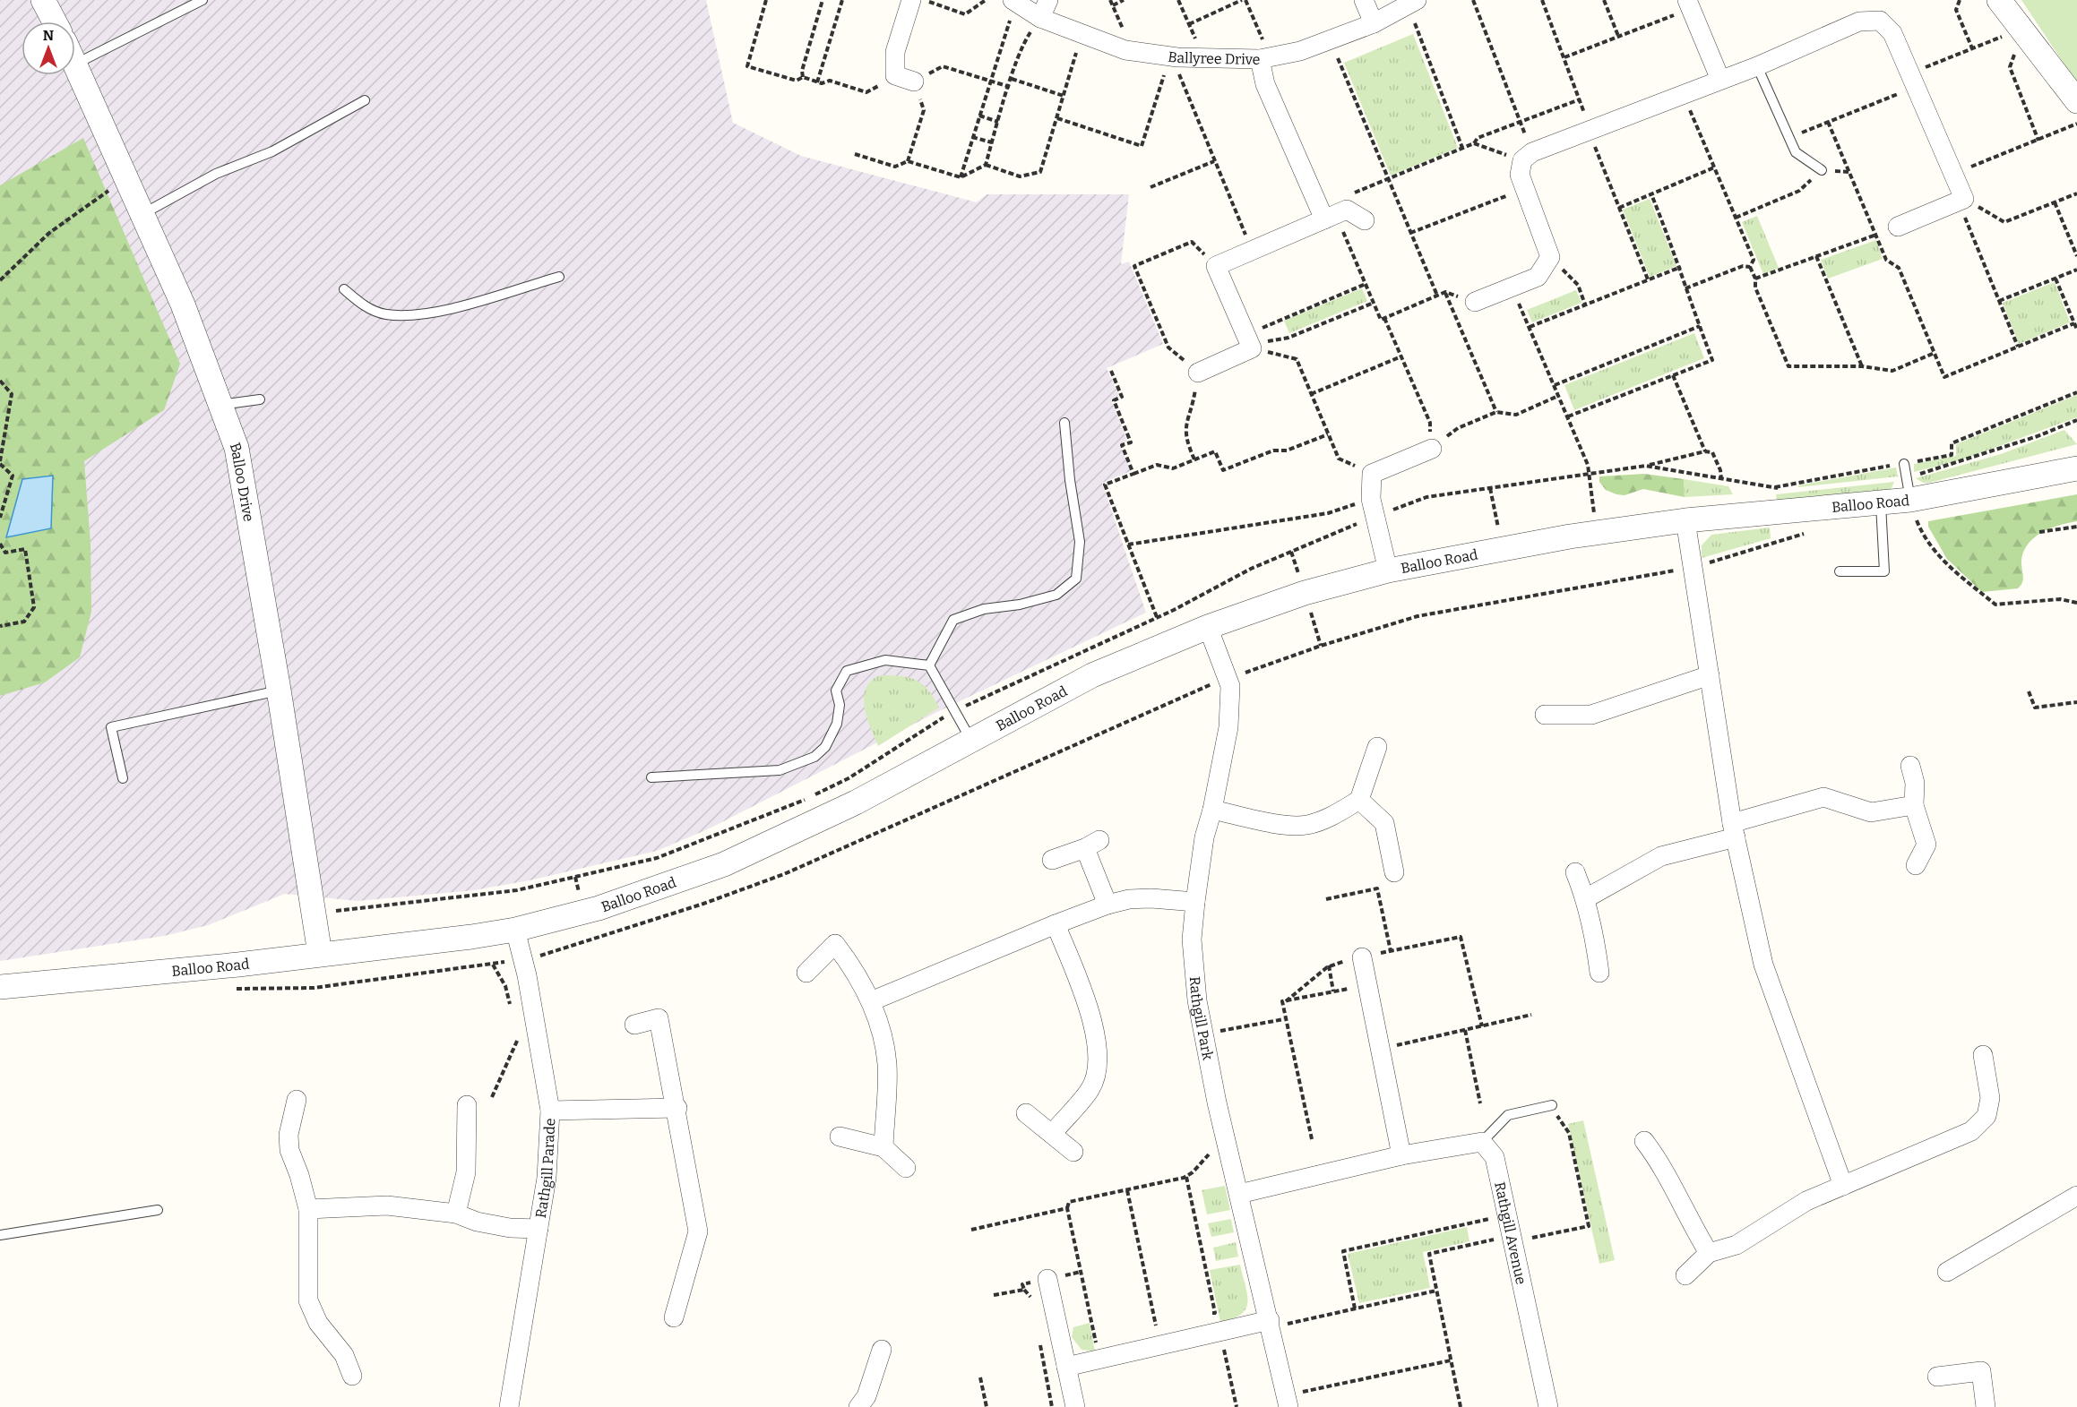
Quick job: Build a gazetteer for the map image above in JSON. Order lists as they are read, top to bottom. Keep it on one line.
{"streets":{"street":["Ballyree Drive","Balloo Drive","Balloo Road","Rathgill Park","Rathgill Parade","Rathgill Avenue"]},"crossings":[["Balloo Drive","Balloo Road"],["Balloo Road","Rathgill Park"],["Balloo Road","Rathgill Parade"]],"north":"top"}
